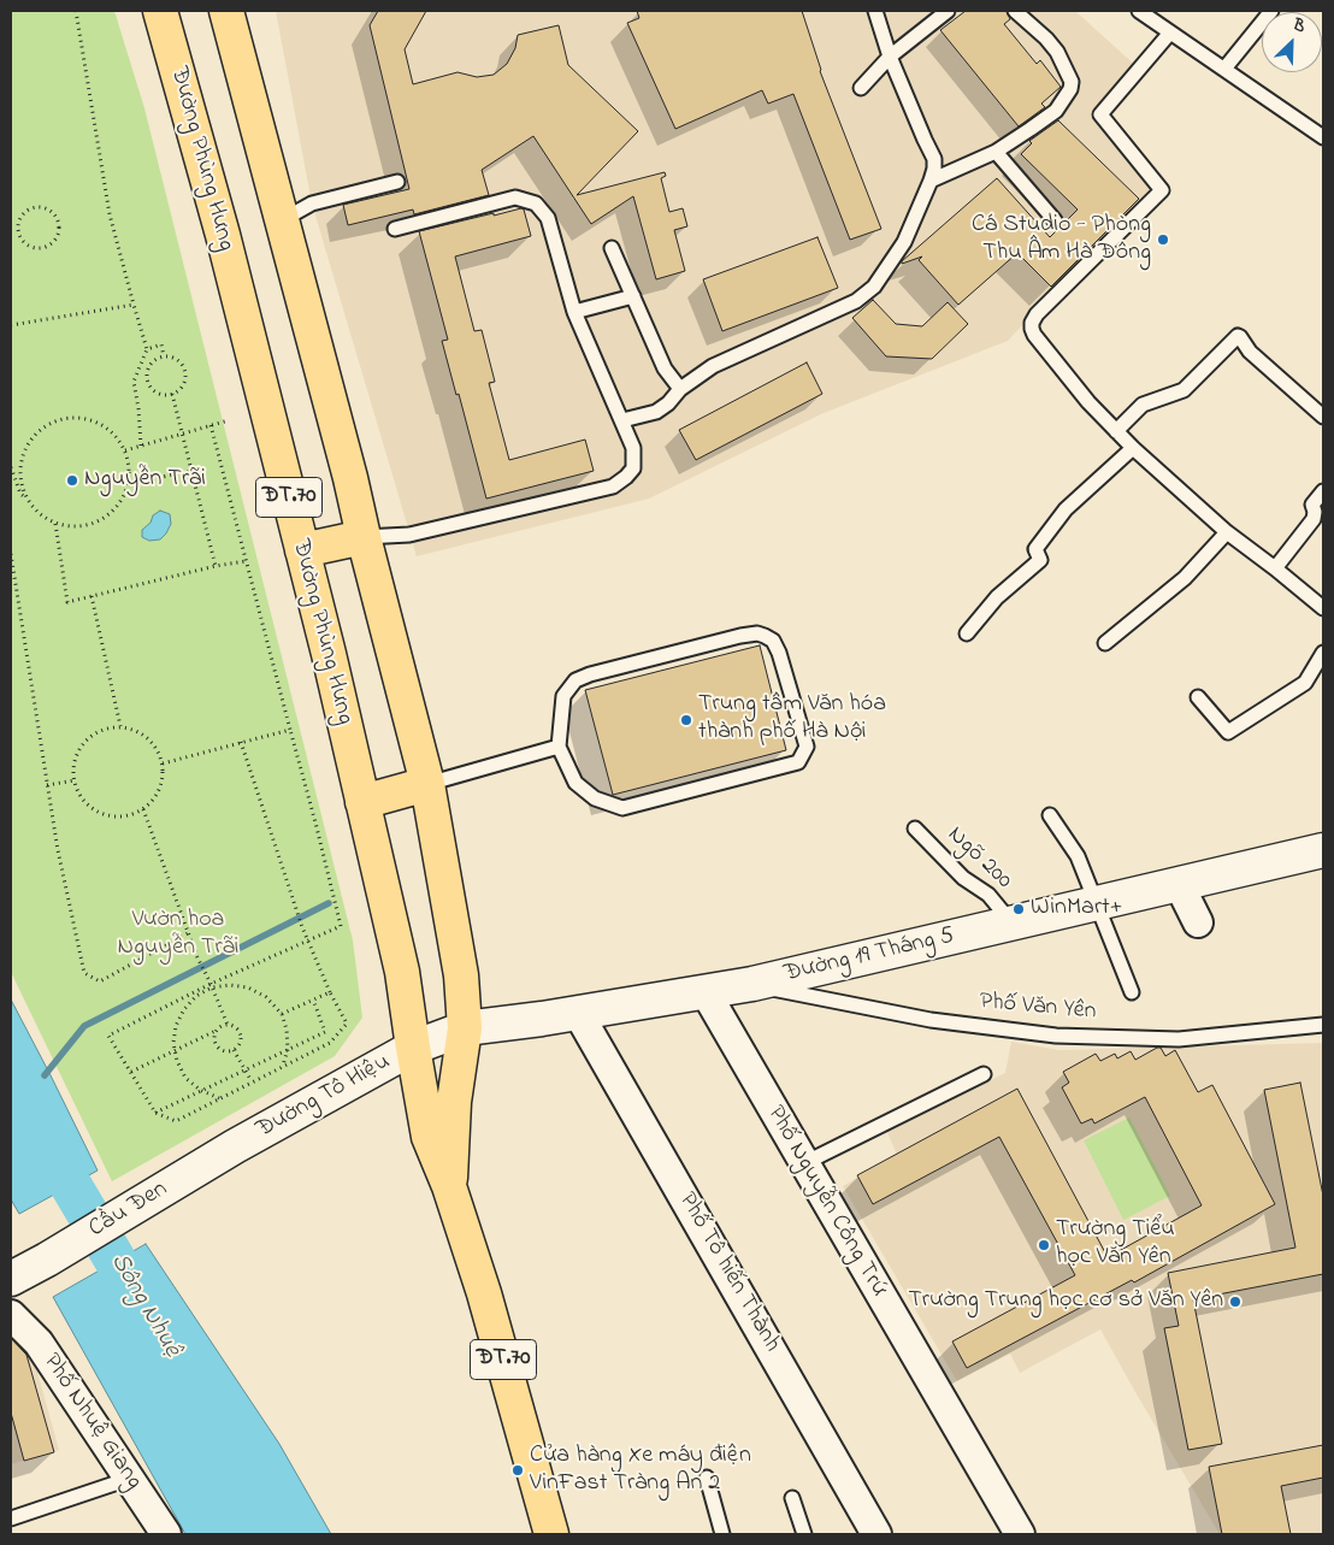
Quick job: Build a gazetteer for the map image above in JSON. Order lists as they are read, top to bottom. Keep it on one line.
{"streets":{"main road":["Đường Phùng Hưng","ĐT.70"],"street":["Đường 19 Tháng 5","Đường Tô Hiệu","Phố Nguyễn Công Trứ","Cầu Đen","Phố Tô hiến Thành","Phố Nhuệ Giang"],"lane":["Ngõ 200","Phố Văn Yên"]},"crossings":[["Đường Phùng Hưng","Đường 19 Tháng 5"],["Đường Phùng Hưng","Đường Tô Hiệu"],["Ngõ 200","Đường 19 Tháng 5"],["Đường 19 Tháng 5","Phố Văn Yên"],["Đường 19 Tháng 5","Đường Tô Hiệu"],["Đường 19 Tháng 5","Phố Nguyễn Công Trứ"],["Đường 19 Tháng 5","Phố Tô hiến Thành"],["Đường Tô Hiệu","Cầu Đen"]],"water":["Sông Nhuệ"],"parks":["Vườn hoa Nguyễn Trãi"],"places":["Cá Studio - Phòng Thu Âm Hà Đông","Nguyễn Trãi","Trung tâm Văn hóa thành phố Hà Nội","WinMart+","Trường Tiểu học Văn Yên","Trường Trung học cơ sở Văn Yên","Cửa hàng Xe máy điện VinFast Tràng An 2"],"north":"top right"}
